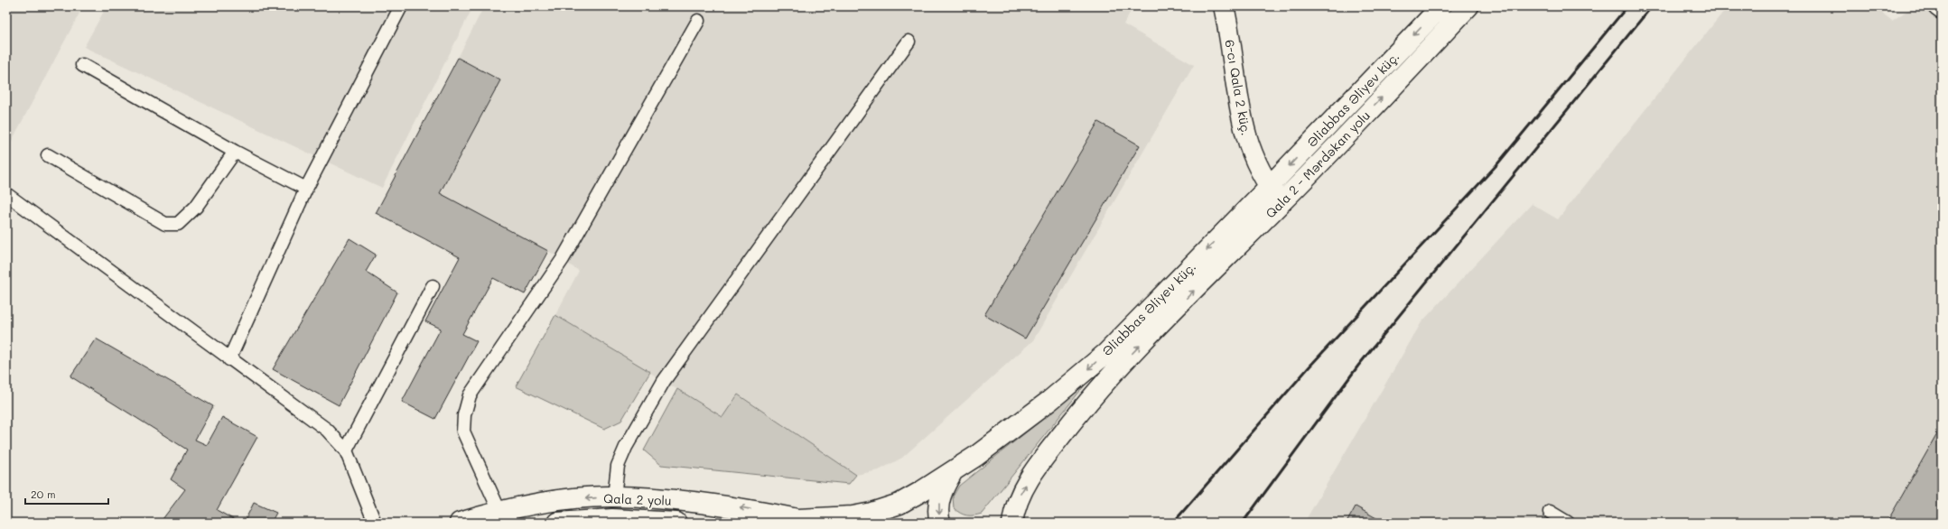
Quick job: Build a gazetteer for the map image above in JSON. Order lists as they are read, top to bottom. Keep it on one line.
{"streets":{"main road":["6-cı Qala 2 küç.","Əliabbas Əliyev küç.","Qala 2 - Mərdəkan yolu","Qala 2 yolu"]},"crossings":[["6-cı Qala 2 küç.","Əliabbas Əliyev küç."],["6-cı Qala 2 küç.","Qala 2 - Mərdəkan yolu"],["Əliabbas Əliyev küç.","Qala 2 yolu"]],"one_way":["Əliabbas Əliyev küç.","Qala 2 - Mərdəkan yolu"],"scale_bar":"20 m"}
